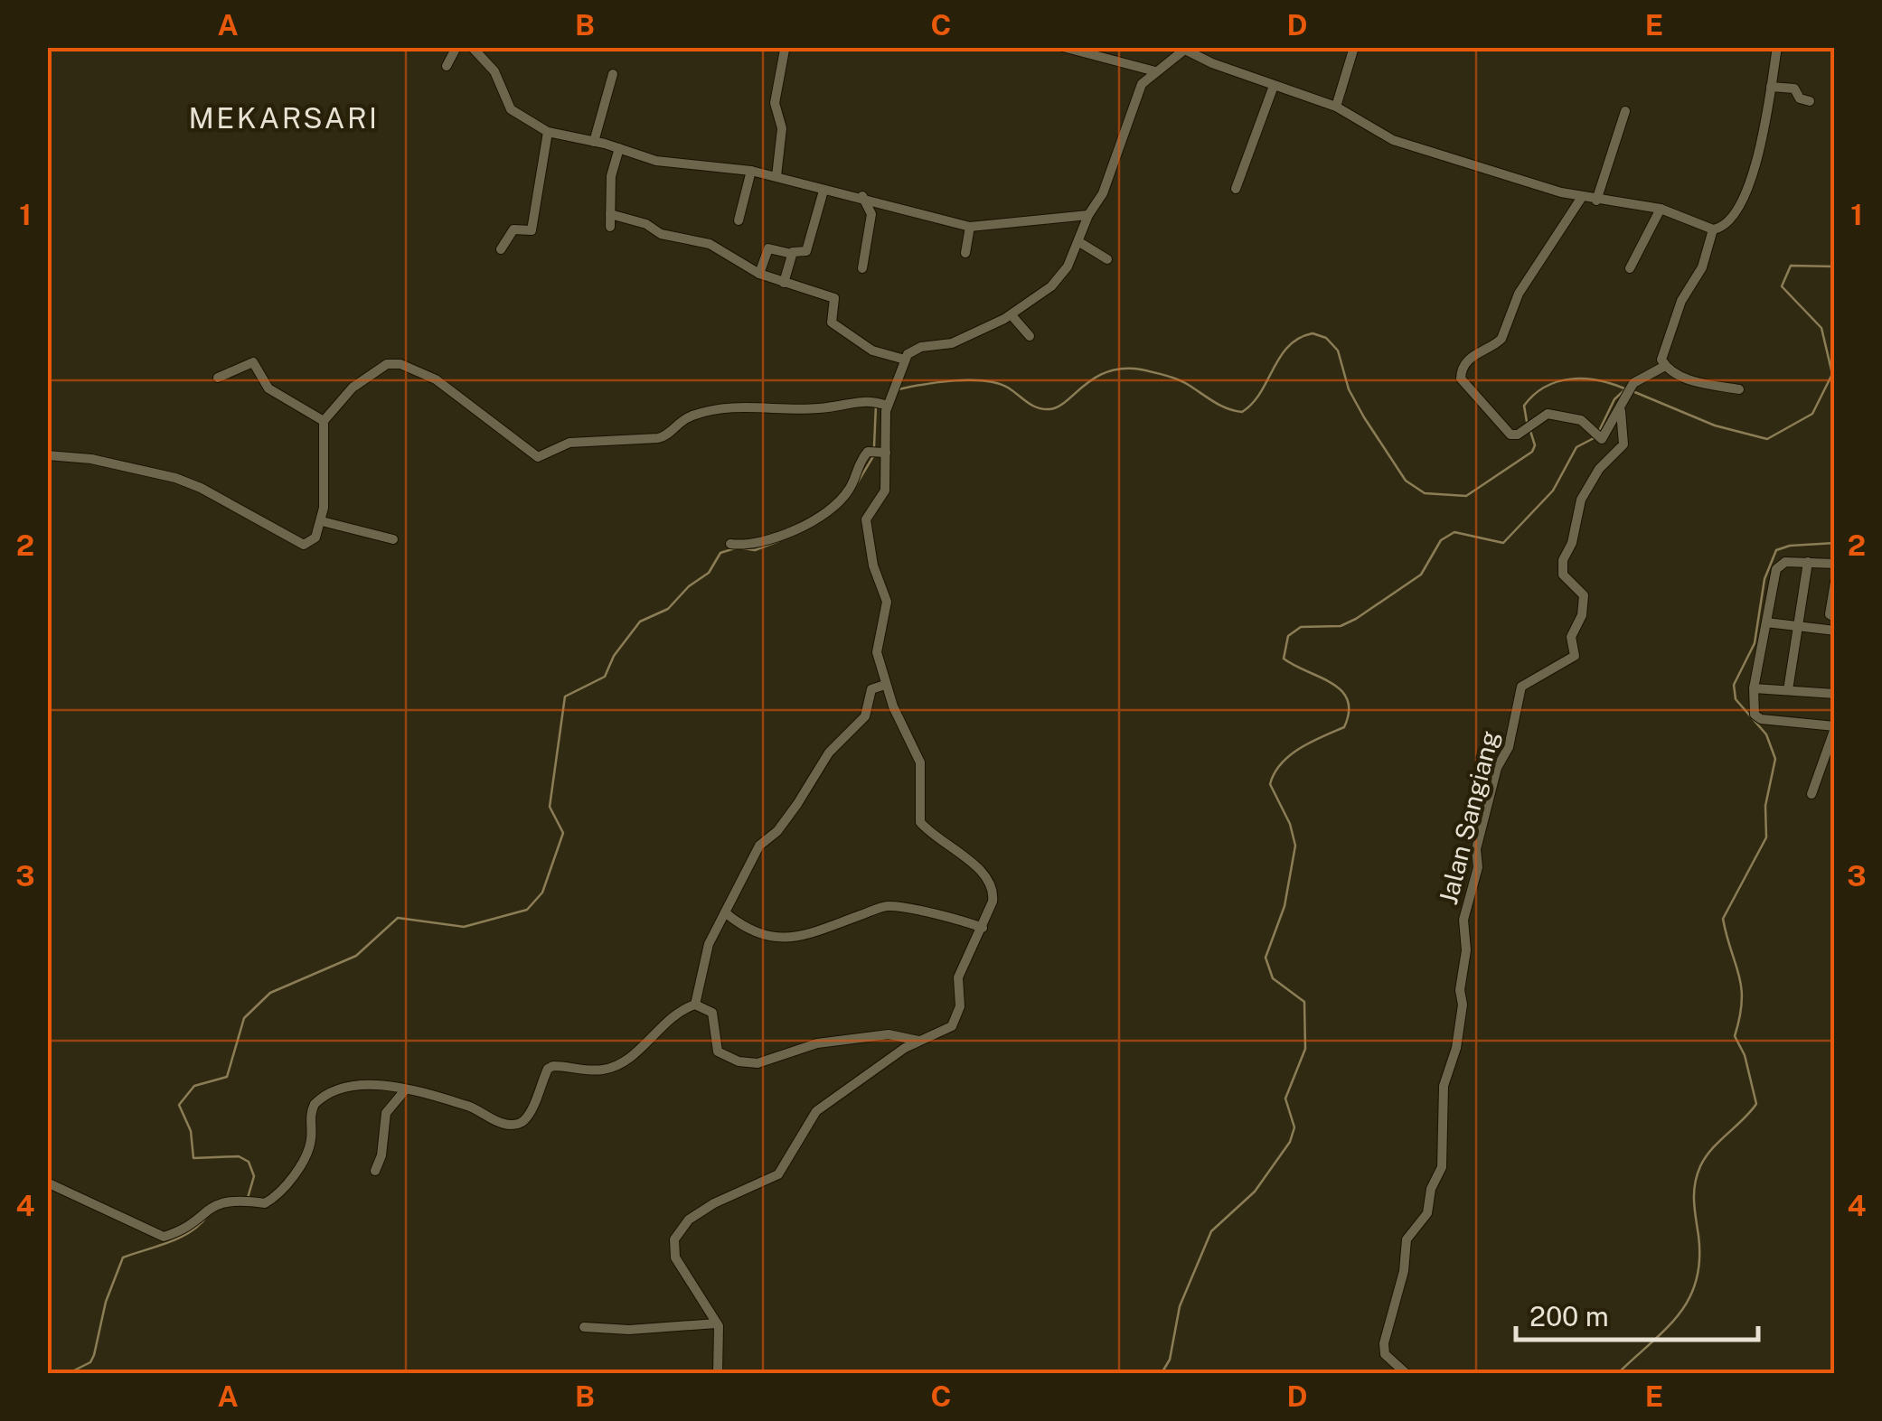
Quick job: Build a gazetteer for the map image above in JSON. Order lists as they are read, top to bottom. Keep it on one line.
{"streets":{"street":["Jalan Sangiang"]},"districts":["MEKARSARI"],"scale_bar":"200 m","grid":{"columns":["A","B","C","D","E"],"rows":["1","2","3","4"]}}
